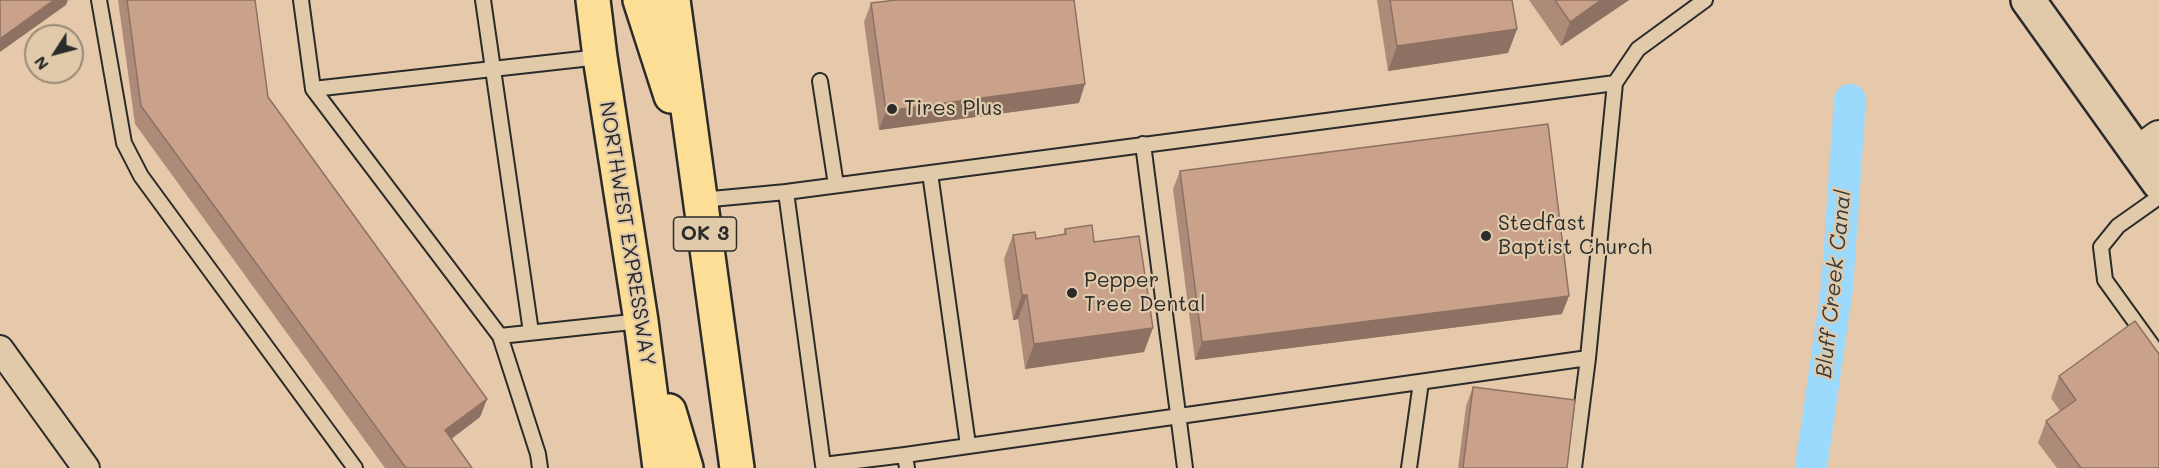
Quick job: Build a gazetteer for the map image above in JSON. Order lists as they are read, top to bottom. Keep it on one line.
{"streets":{"highway":["NORTHWEST EXPRESSWAY","OK 3"]},"water":["Bluff Creek Canal"],"places":["Tires Plus","Stedfast Baptist Church","Pepper Tree Dental"],"north":"bottom left"}
